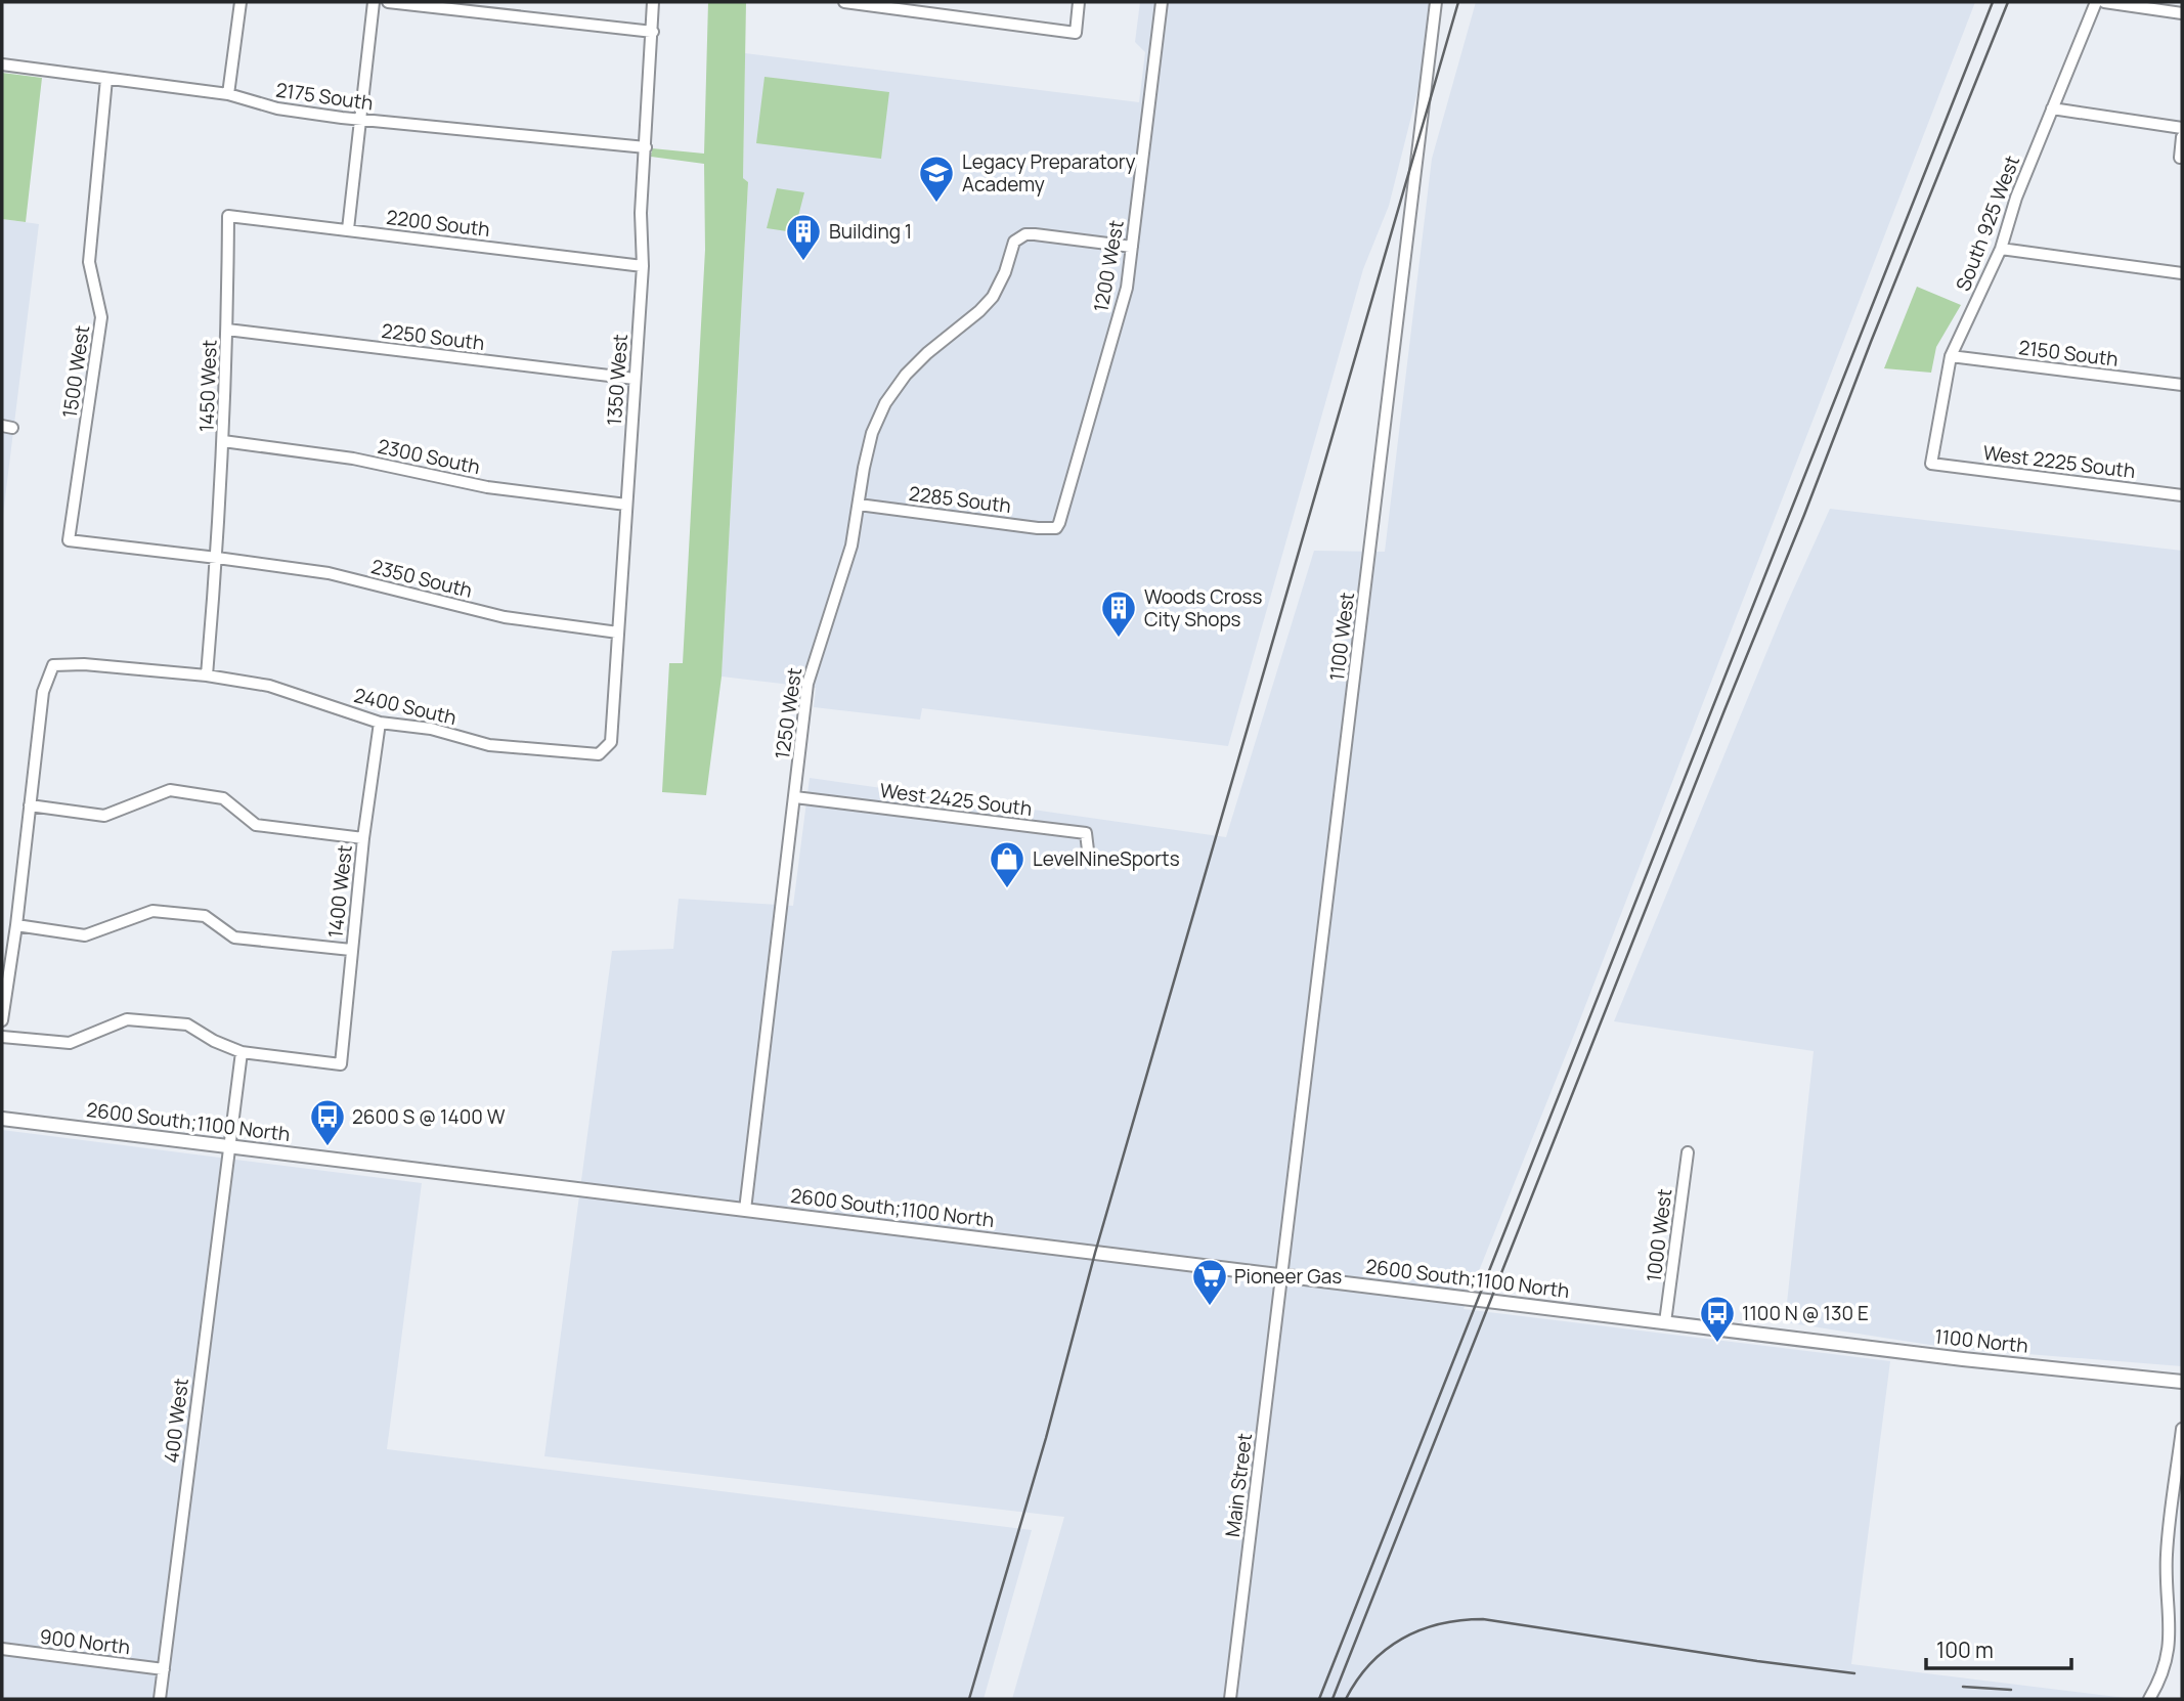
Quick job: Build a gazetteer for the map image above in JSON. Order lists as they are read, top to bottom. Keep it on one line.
{"streets":{"main road":["2600 South;1100 North","1100 North"],"street":["2175 South","2200 South","South 925 West","1200 West","2250 South","2150 South","1500 West","1350 West","1450 West","2300 South","West 2225 South","2285 South","2350 South","1100 West","2400 South","1250 West","West 2425 South","1400 West","1000 West","400 West","Main Street","900 North"]},"crossings":[["2175 South","1500 West"],["2175 South","1350 West"],["2200 South","1350 West"],["2200 South","1450 West"],["South 925 West","2150 South"],["South 925 West","West 2225 South"],["1200 West","2285 South"],["1200 West","1250 West"],["2250 South","1350 West"],["2250 South","1450 West"],["1500 West","2350 South"],["1350 West","2300 South"],["1350 West","2350 South"],["1350 West","2400 South"],["1450 West","2300 South"],["1450 West","2350 South"],["2285 South","1250 West"],["1100 West","2600 South;1100 North"],["1100 West","Main Street"],["2400 South","1400 West"],["1250 West","West 2425 South"],["1250 West","2600 South;1100 North"],["1400 West","400 West"],["2600 South;1100 North","1000 West"],["2600 South;1100 North","1100 North"],["2600 South;1100 North","400 West"],["2600 South;1100 North","Main Street"],["400 West","900 North"]],"places":{"school or university":["Legacy Preparatory Academy"],"building":["Building 1","Woods Cross City Shops"],"shop":["LevelNineSports"],"bus stop":["2600 S @ 1400 W","1100 N @ 130 E"],"supermarket":["Pioneer Gas"]},"scale_bar":"100 m"}
